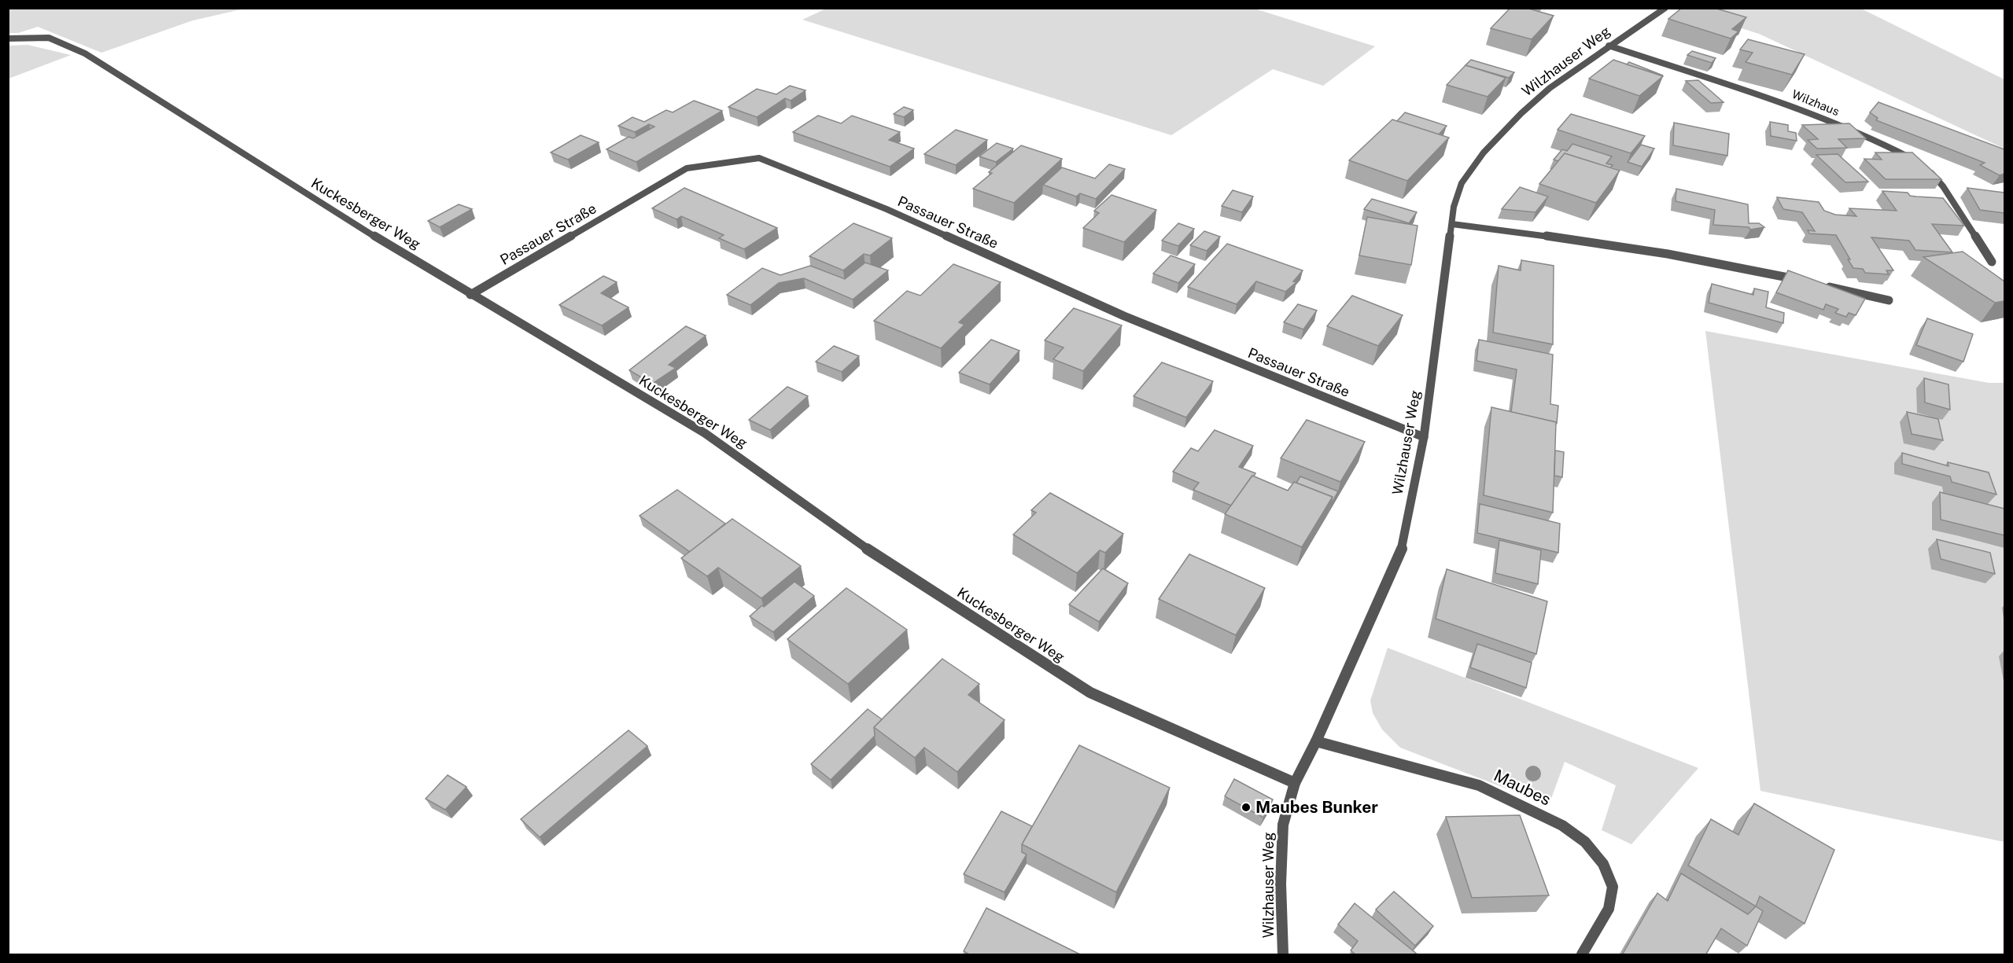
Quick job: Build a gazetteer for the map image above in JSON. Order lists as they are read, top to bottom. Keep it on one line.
{"streets":{"street":["Wilzhauser Weg","Wilzhaus","Kuckesberger Weg","Passauer Straße","Maubes"]},"crossings":[["Wilzhauser Weg","Wilzhaus"],["Wilzhauser Weg","Kuckesberger Weg"],["Wilzhauser Weg","Passauer Straße"],["Wilzhauser Weg","Maubes"],["Kuckesberger Weg","Passauer Straße"]],"places":["Maubes Bunker"]}
